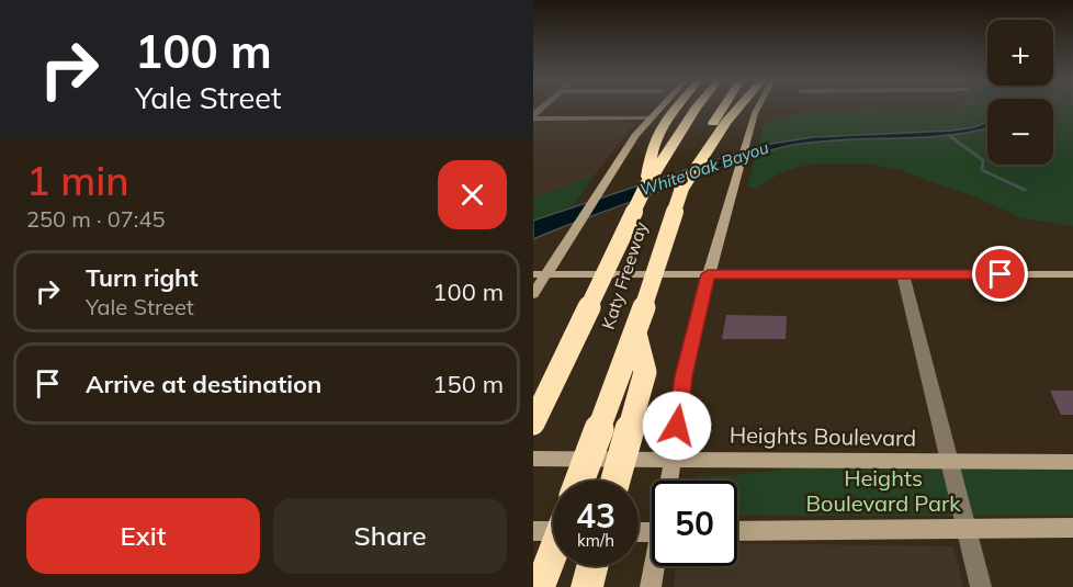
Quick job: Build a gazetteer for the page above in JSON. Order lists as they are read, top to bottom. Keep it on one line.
{"streets":{"highway":["Katy Freeway"],"main road":["Heights Boulevard"]},"water":["White Oak Bayou"],"parks":["Heights Boulevard Park"],"page":{"turn":["100 m","Yale Street"],"map_buttons":["+","−"],"heading":["1 min","250 m · 07:45"],"list":[{"name":"Turn right","note":"Yale Street","value":"100 m"},{"name":"Arrive at destination","value":"150 m"}],"speed":"43 km/h","limit":"50","buttons":["Exit","Share"]}}
